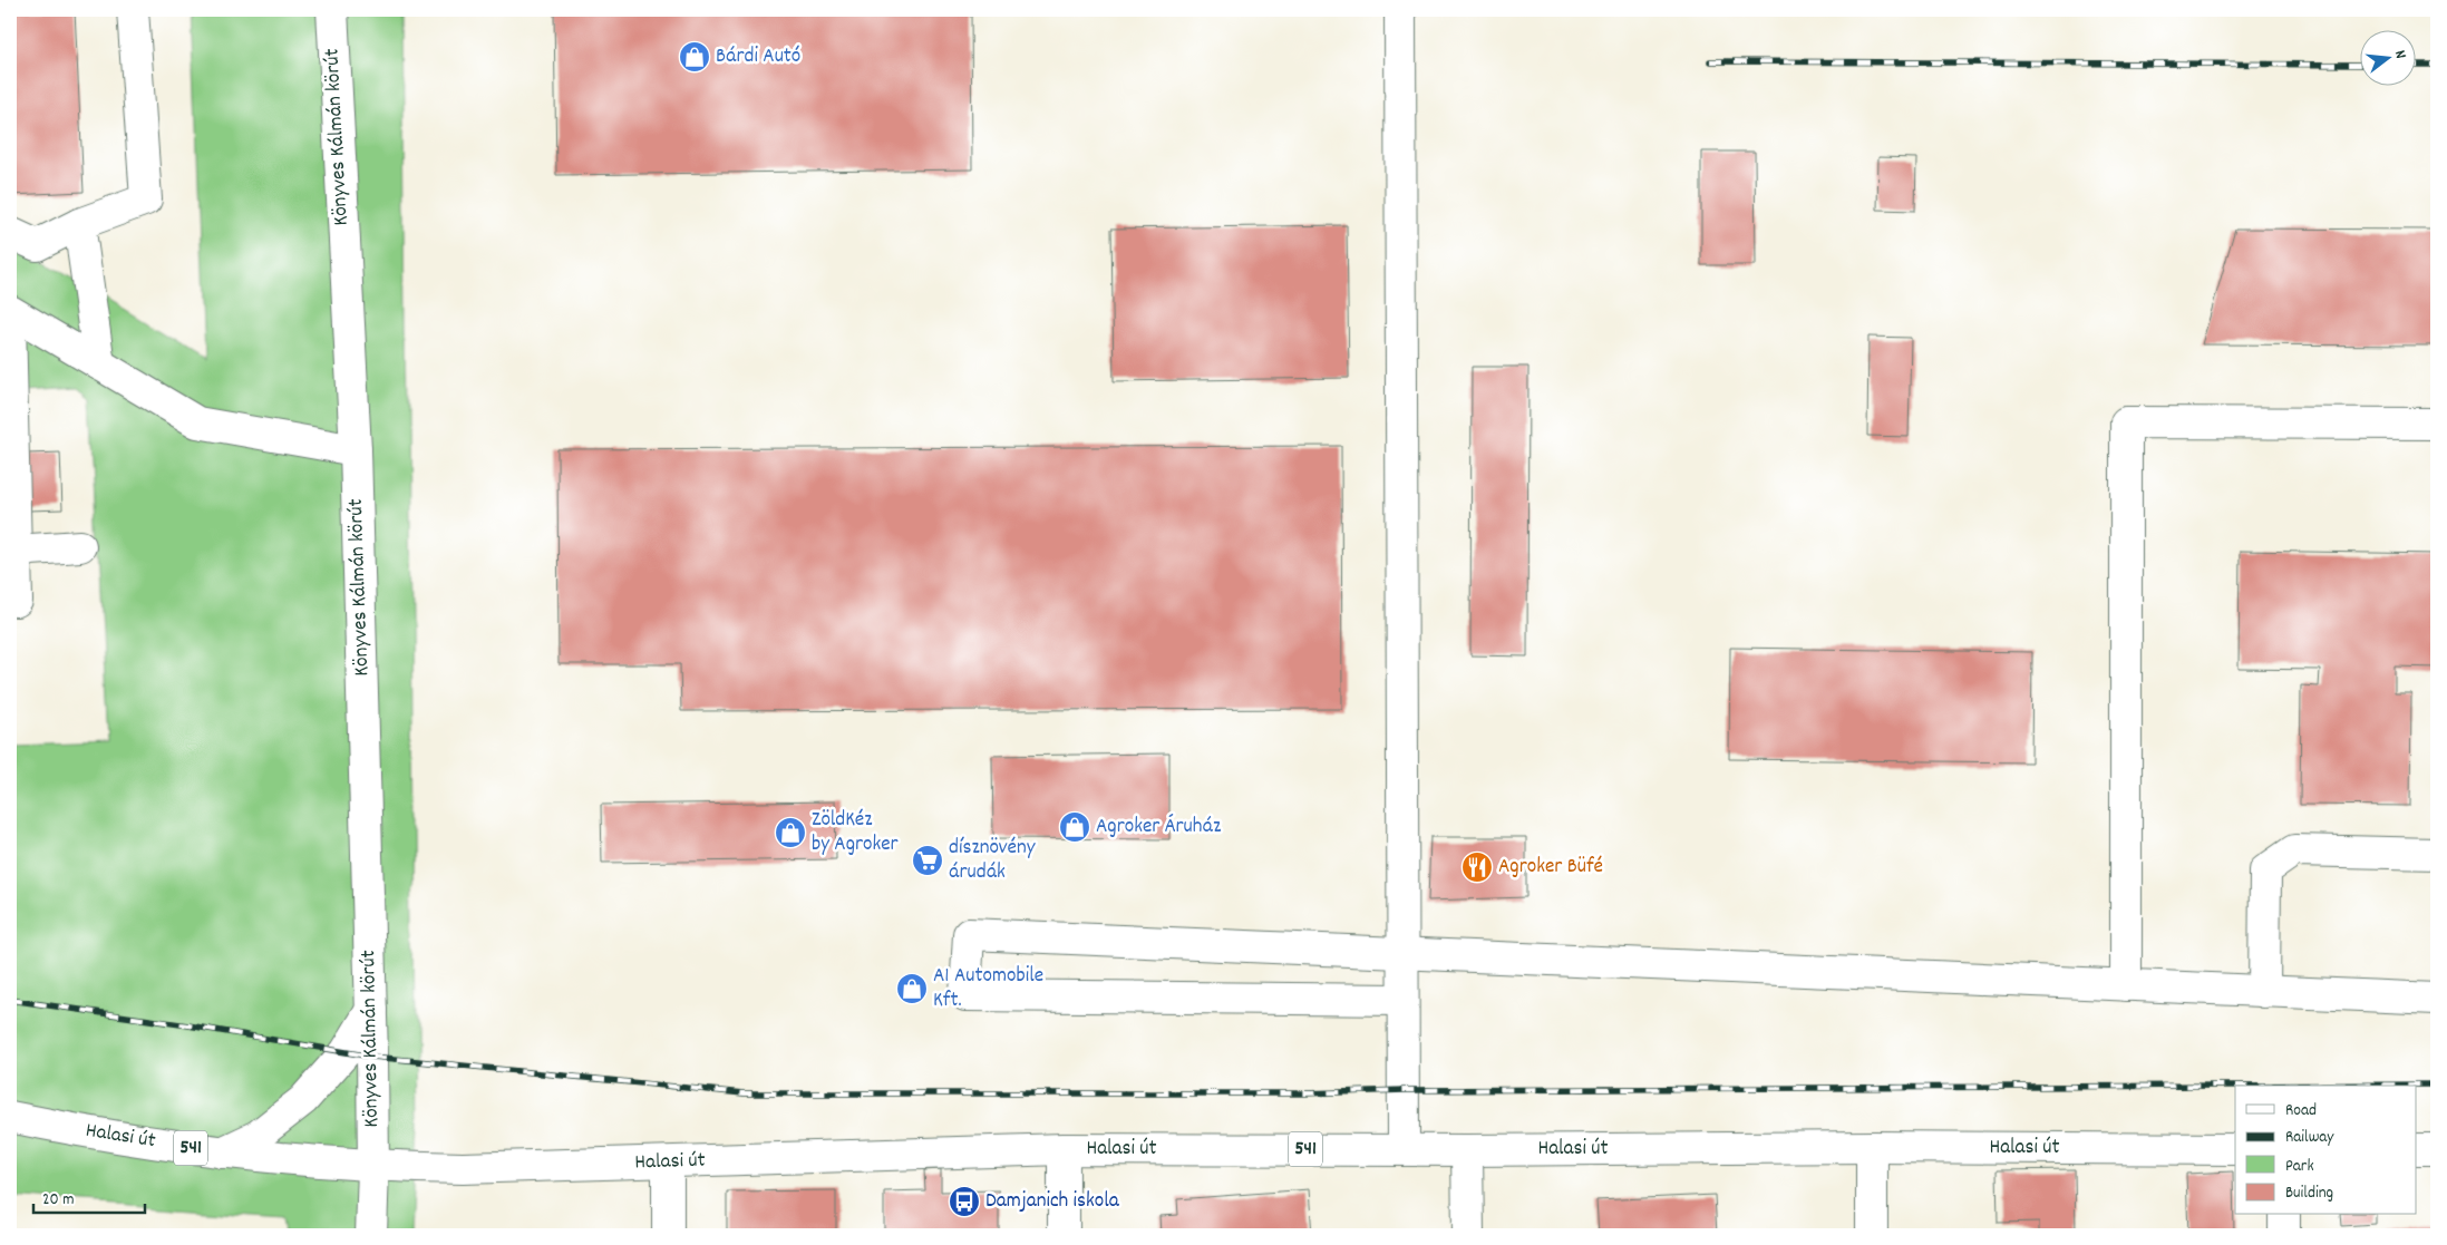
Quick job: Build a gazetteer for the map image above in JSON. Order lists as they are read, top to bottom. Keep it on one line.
{"streets":{"street":["Könyves Kálmán körút","Halasi út","541"]},"crossings":[["Könyves Kálmán körút","Halasi út"]],"places":{"shop":["Bárdi Autó","Agroker Áruház","ZöldKéz by Agroker","A1 Automobile Kft."],"supermarket":["dísznövény árudák"],"restaurant":["Agroker Büfé"],"bus stop":["Damjanich iskola"]},"legend":["Road","Railway","Park","Building"],"scale_bar":"20 m","north":"right"}
